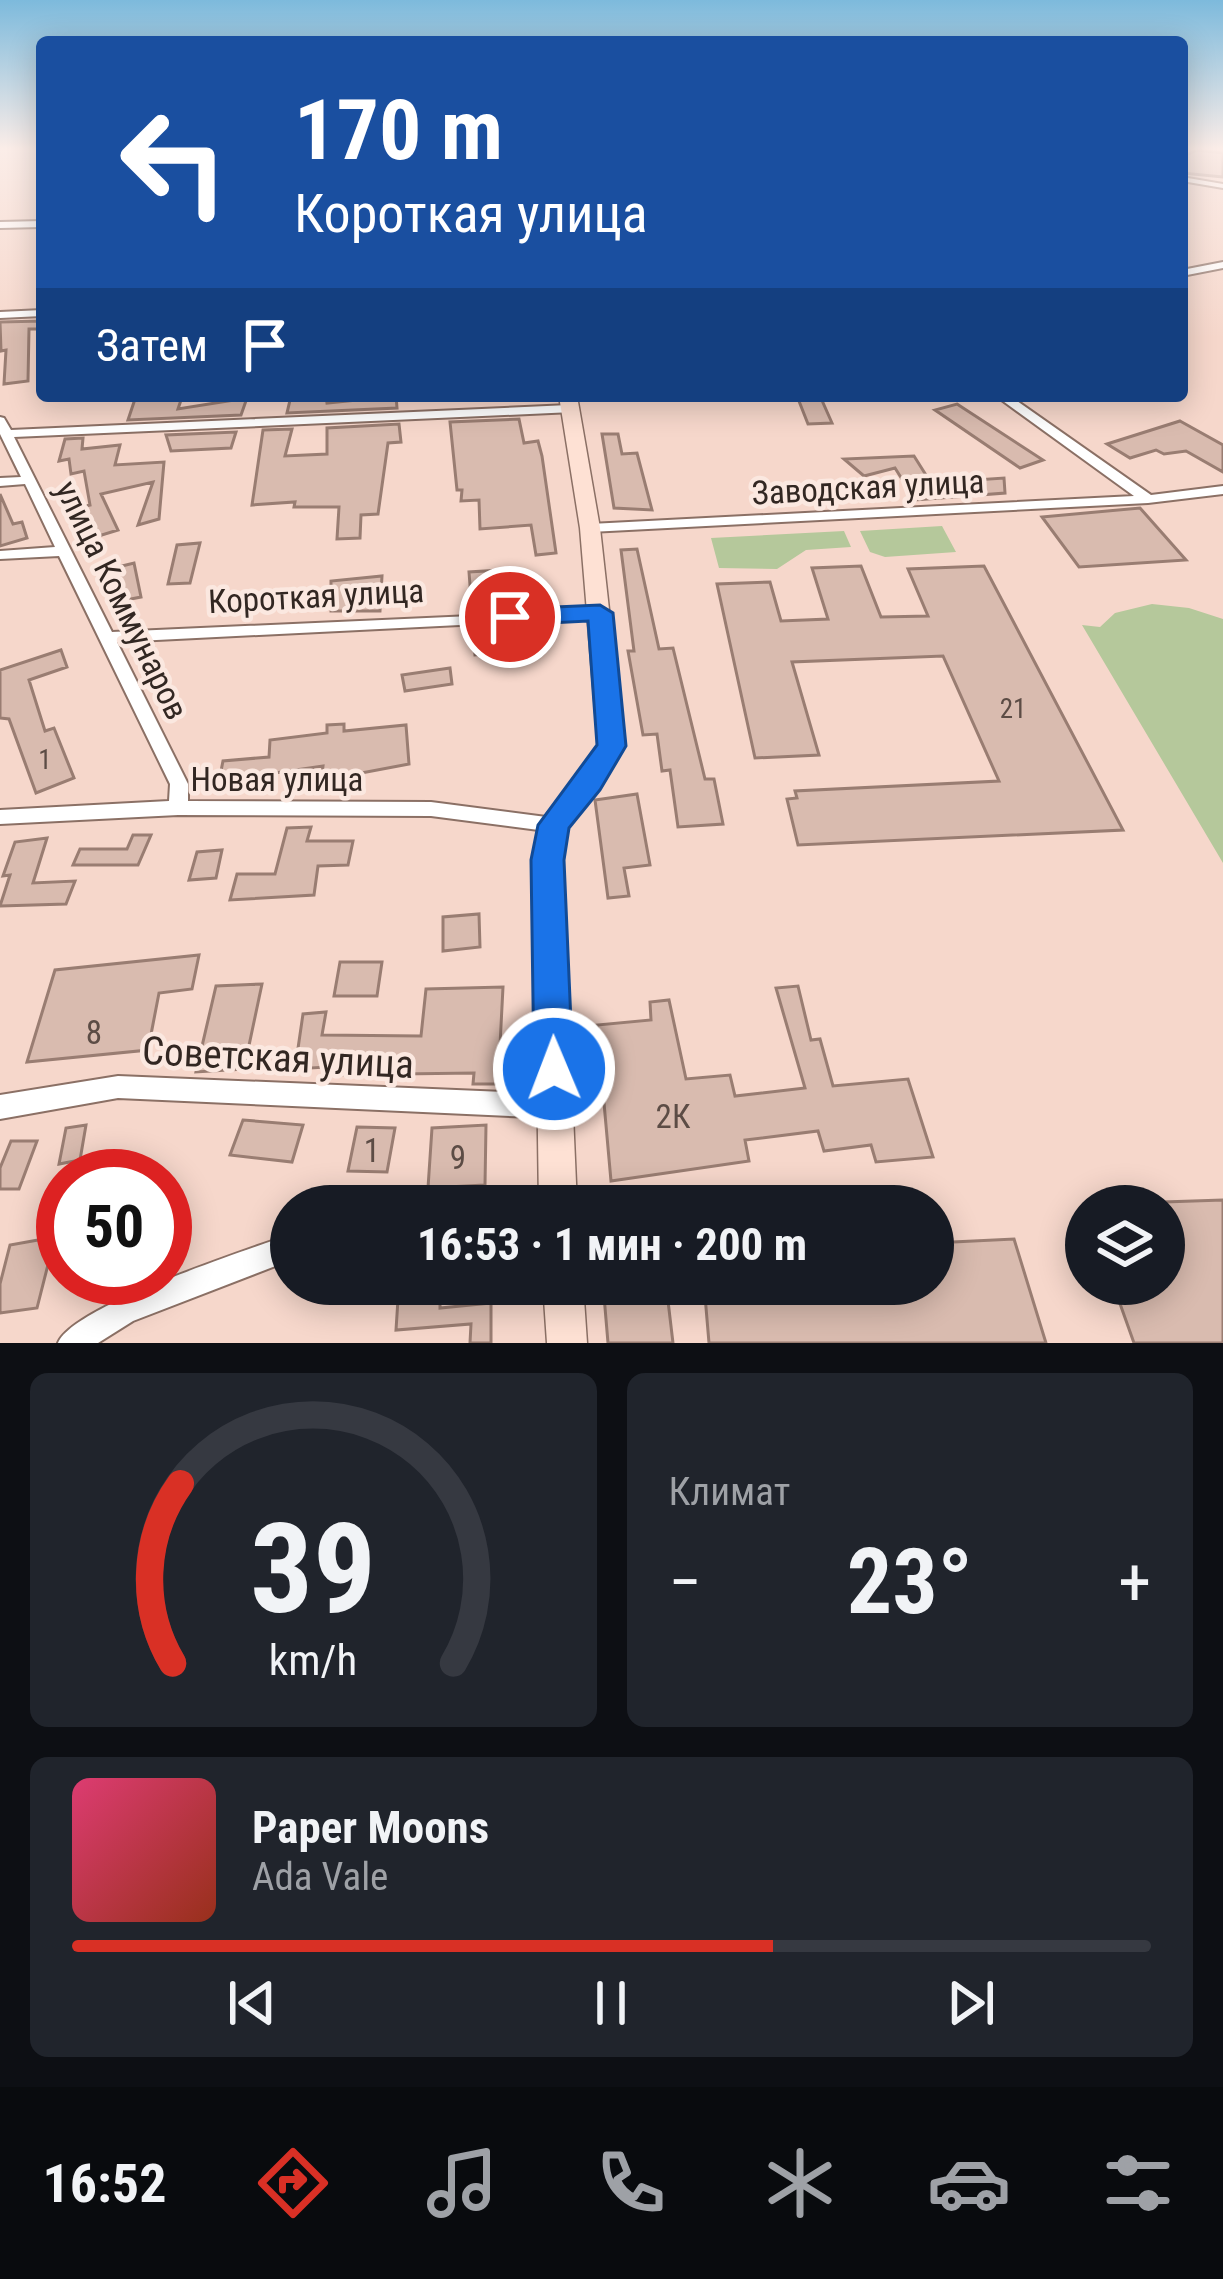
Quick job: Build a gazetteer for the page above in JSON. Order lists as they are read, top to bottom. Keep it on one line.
{"streets":{"street":["Заводская улица","Короткая улица","улица Коммунаров","Новая улица","Советская улица"]},"crossings":[["Короткая улица","улица Коммунаров"],["улица Коммунаров","Новая улица"]],"house_numbers":["21","1","8","2К","1","9"],"page":{"turn":["170 m","Короткая улица"],"then":"Затем","limit":"50","trip":"16:53 · 1 мин · 200 m","tile":"Климат","heat":["−","23°","+"],"song":["Paper Moons","Ada Vale"],"tabs":"16:52","gauge":["39","km/h"]}}
